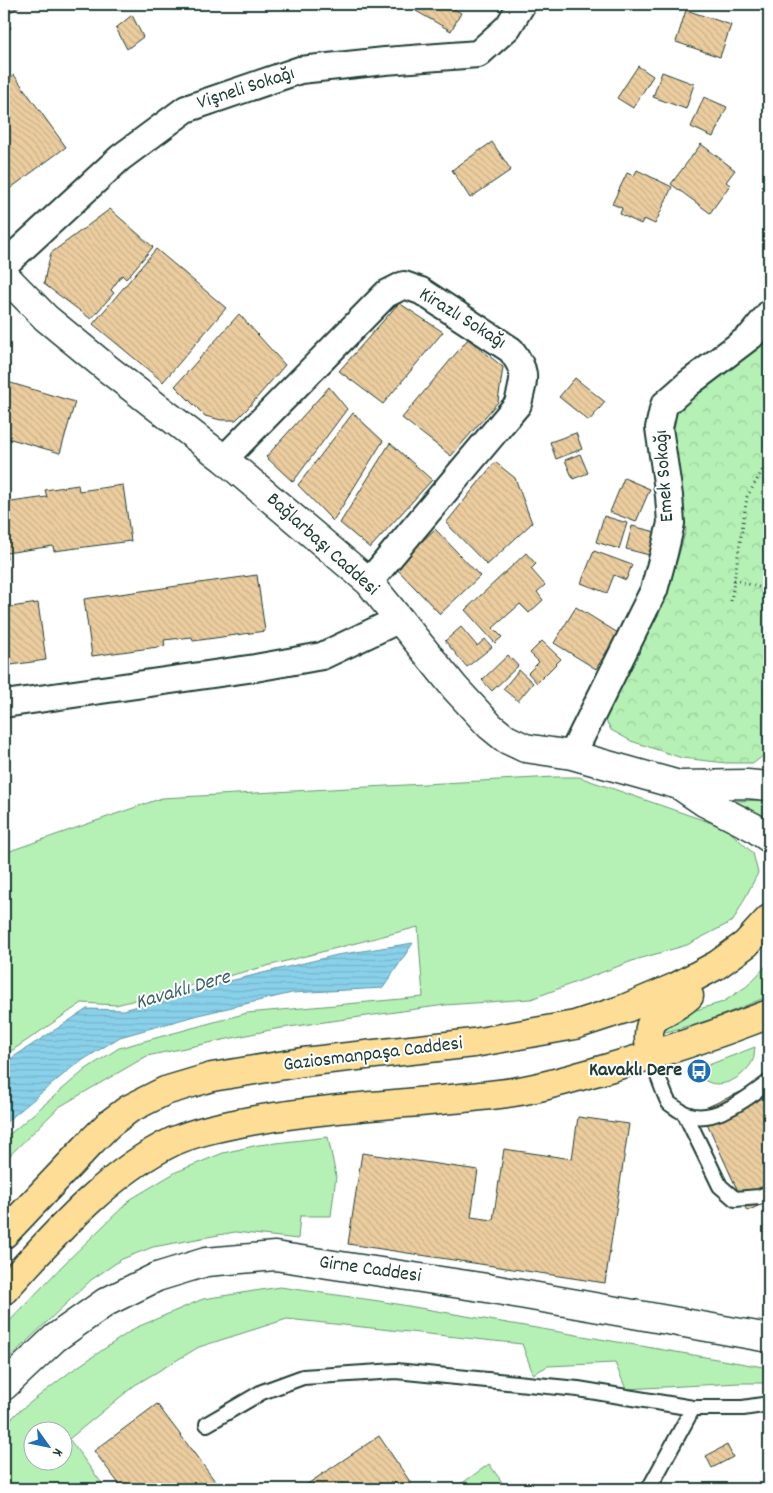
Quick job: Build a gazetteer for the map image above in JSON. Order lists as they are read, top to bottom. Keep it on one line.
{"streets":{"main road":["Gaziosmanpaşa Caddesi"],"street":["Vişneli Sokağı","Kirazlı Sokağı","Emek Sokağı","Bağlarbaşı Caddesi","Girne Caddesi"]},"crossings":[["Kirazlı Sokağı","Bağlarbaşı Caddesi"],["Emek Sokağı","Bağlarbaşı Caddesi"]],"water":["Kavaklı Dere"],"places":{"bus stop":["Kavaklı Dere"]},"north":"bottom right"}
